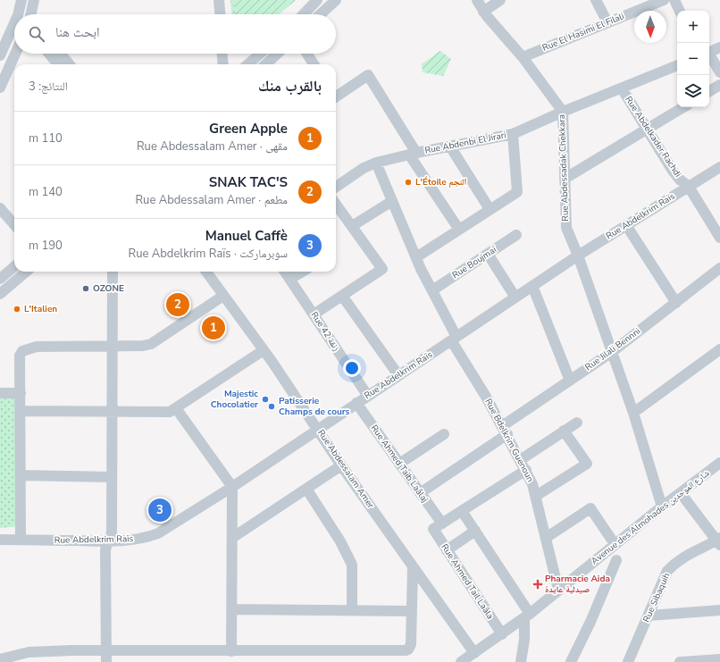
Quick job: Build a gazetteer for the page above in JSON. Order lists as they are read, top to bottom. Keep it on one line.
{"streets":{"street":["Rue El Hasimi El Filali","Rue Abdelkader Rachdi","Rue Abdenbi El Jirari","Rue Abdessadak Chekkara","Rue Abdelkrim Raïs","Rue Boujmaï","Rue 42 زنقة","Rue Jilali Bennni","Rue Bdelkrim Guenoun","Rue Ahmed Taib Laâlaj","Rue Abdessalam Amer","Avenue des Almohades شارع الموحدين","Rue Ahmed Tail Laâla","Rue Sibaquih"]},"crossings":[["Rue El Hasimi El Filali","Rue Abdessadak Chekkara"],["Rue Abdelkader Rachdi","Rue Abdenbi El Jirari"],["Rue Abdelkader Rachdi","Rue Abdelkrim Raïs"],["Rue Abdenbi El Jirari","Rue Abdessadak Chekkara"],["Rue Abdenbi El Jirari","Rue Bdelkrim Guenoun"],["Rue Abdessadak Chekkara","Rue Abdelkrim Raïs"],["Rue Abdessadak Chekkara","Rue Jilali Bennni"],["Rue Abdessadak Chekkara","Avenue des Almohades شارع الموحدين"],["Rue Abdelkrim Raïs","Rue 42 زنقة"],["Rue Abdelkrim Raïs","Rue Bdelkrim Guenoun"],["Rue Abdelkrim Raïs","Rue Ahmed Taib Laâlaj"],["Rue Abdelkrim Raïs","Rue Abdessalam Amer"],["Rue Boujmaï","Rue Bdelkrim Guenoun"],["Rue Jilali Bennni","Rue Bdelkrim Guenoun"],["Rue Jilali Bennni","Rue Ahmed Taib Laâlaj"],["Rue Bdelkrim Guenoun","Avenue des Almohades شارع الموحدين"],["Rue Ahmed Taib Laâlaj","Rue Ahmed Tail Laâla"],["Rue Abdessalam Amer","Avenue des Almohades شارع الموحدين"],["Avenue des Almohades شارع الموحدين","Rue Ahmed Tail Laâla"]],"places":{"other":["L'Étoile النجم","OZONE","L'Italien","Majestic Chocolatier","Patisserie Champs de cours"],"health":["Pharmacie Aida صيدلية عايدة"]},"north":"bottom","page":{"map_buttons":["+","−"],"search":"ابحث هنا","heading":["بالقرب منك","النتائج: 3"],"list":[{"mark":"1","name":"Green Apple","note":"مقهى · Rue Abdessalam Amer","value":"110 m"},{"mark":"2","name":"SNAK TAC'S","note":"مطعم · Rue Abdessalam Amer","value":"140 m"},{"mark":"3","name":"Manuel Caffè","note":"سوبرماركت · Rue Abdelkrim Raïs","value":"190 m"}],"pins":["2","1","3"]}}
